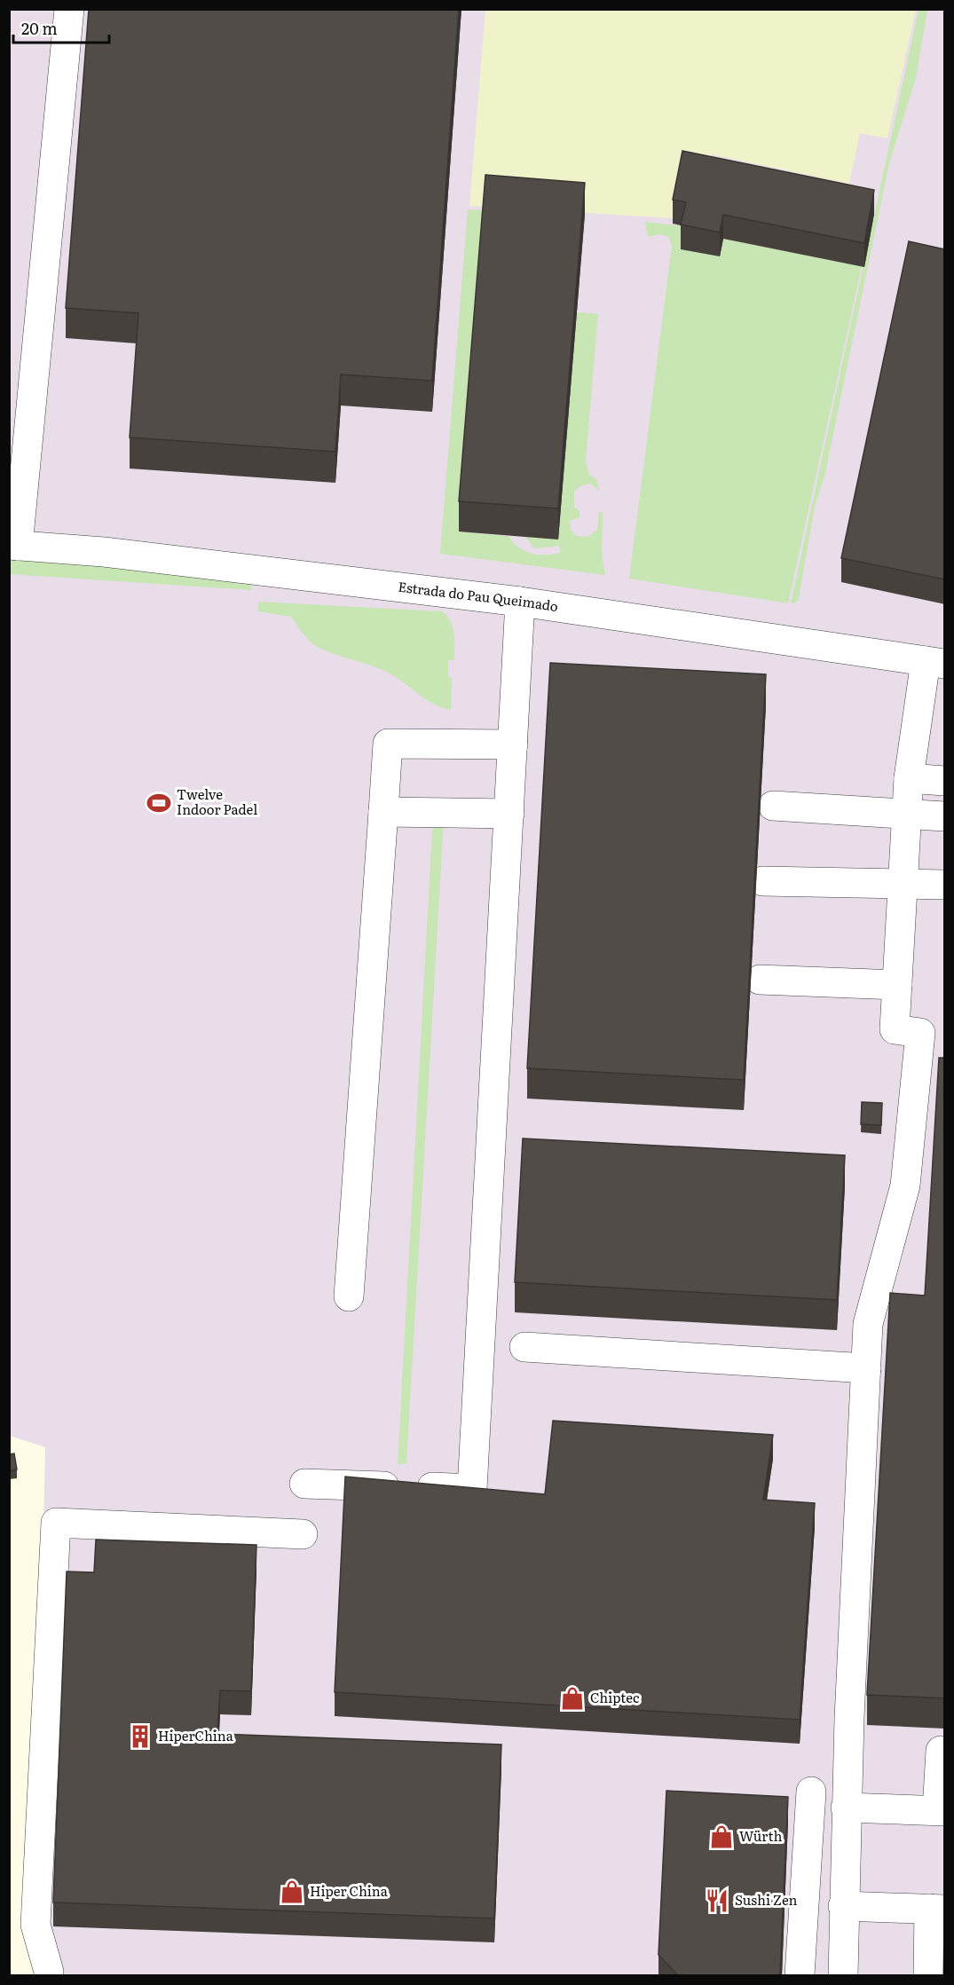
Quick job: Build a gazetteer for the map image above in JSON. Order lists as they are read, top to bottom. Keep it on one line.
{"streets":{"street":["Estrada do Pau Queimado"]},"places":{"sports":["Twelve Indoor Padel"],"shop":["Chiptec","Würth","Hiper China"],"building":["HiperChina"],"restaurant":["Sushi Zen"]},"scale_bar":"20 m"}
